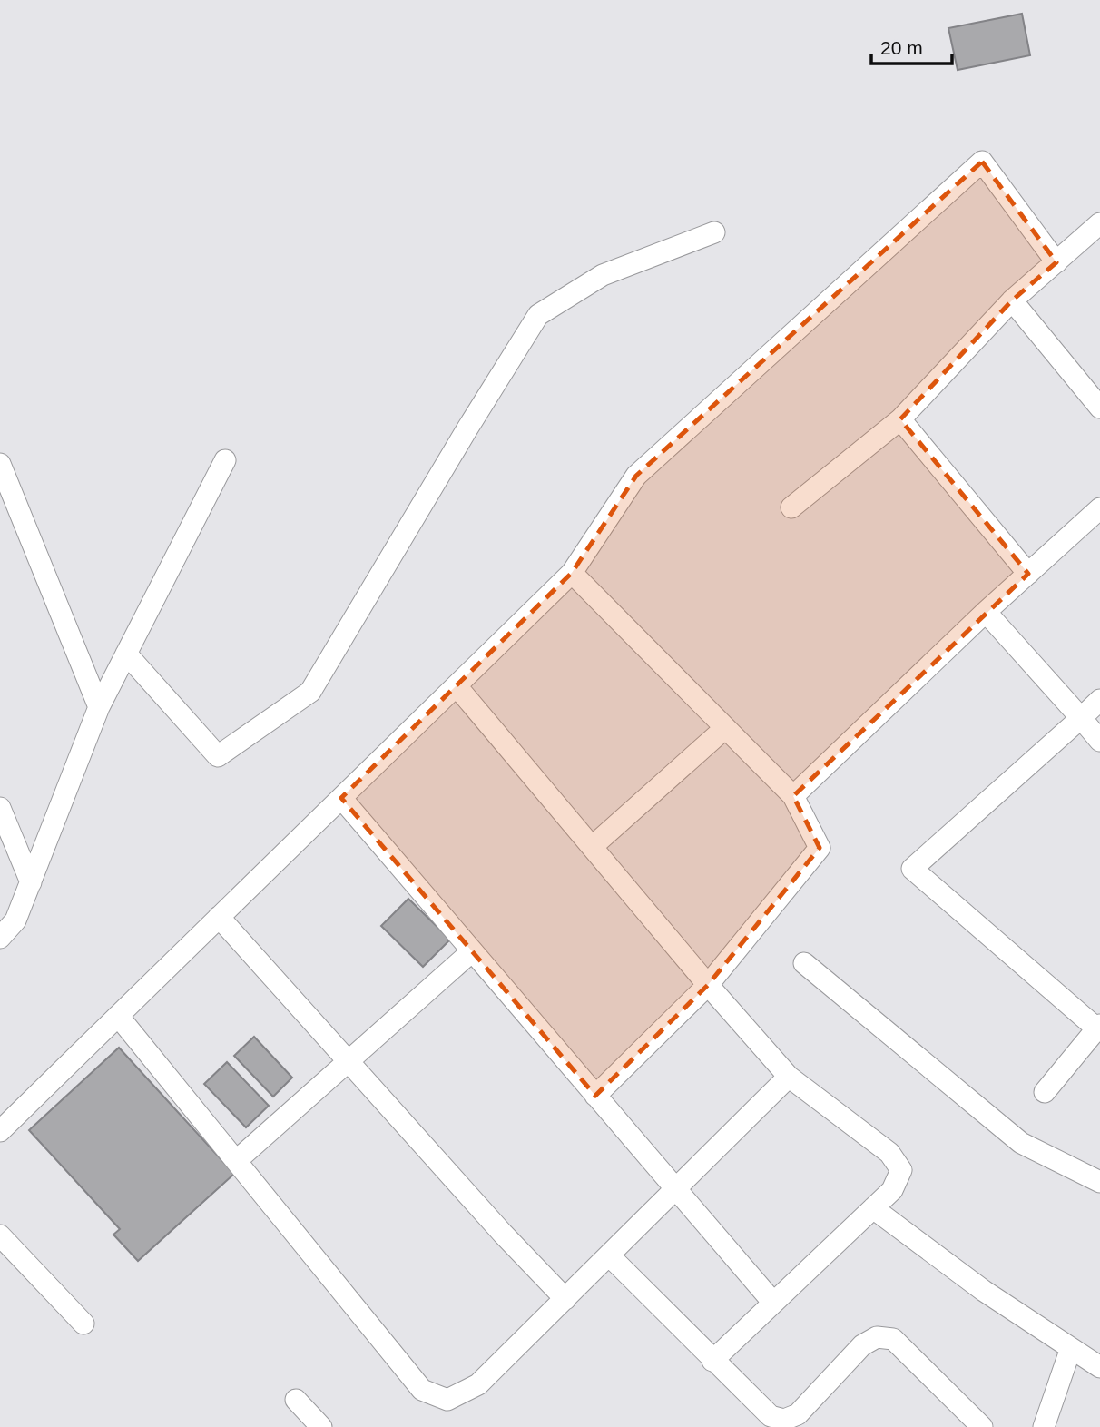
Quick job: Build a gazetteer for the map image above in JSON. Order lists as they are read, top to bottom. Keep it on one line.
{"scale_bar":"20 m"}
